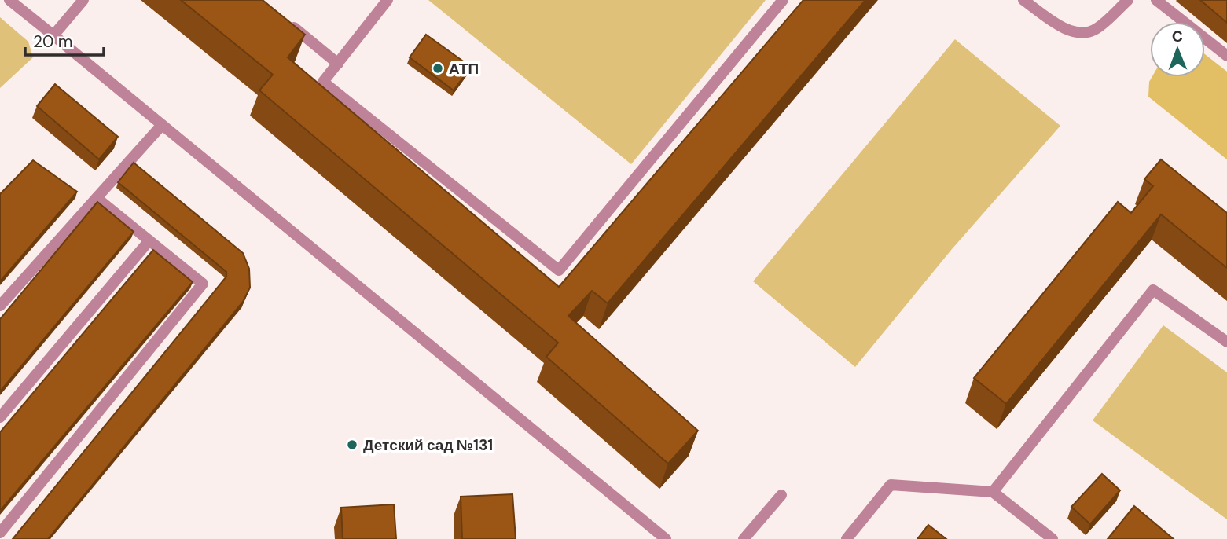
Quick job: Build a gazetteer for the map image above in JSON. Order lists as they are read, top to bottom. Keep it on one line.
{"places":["АТП","Детский сад №131"],"scale_bar":"20 m","north":"top"}
